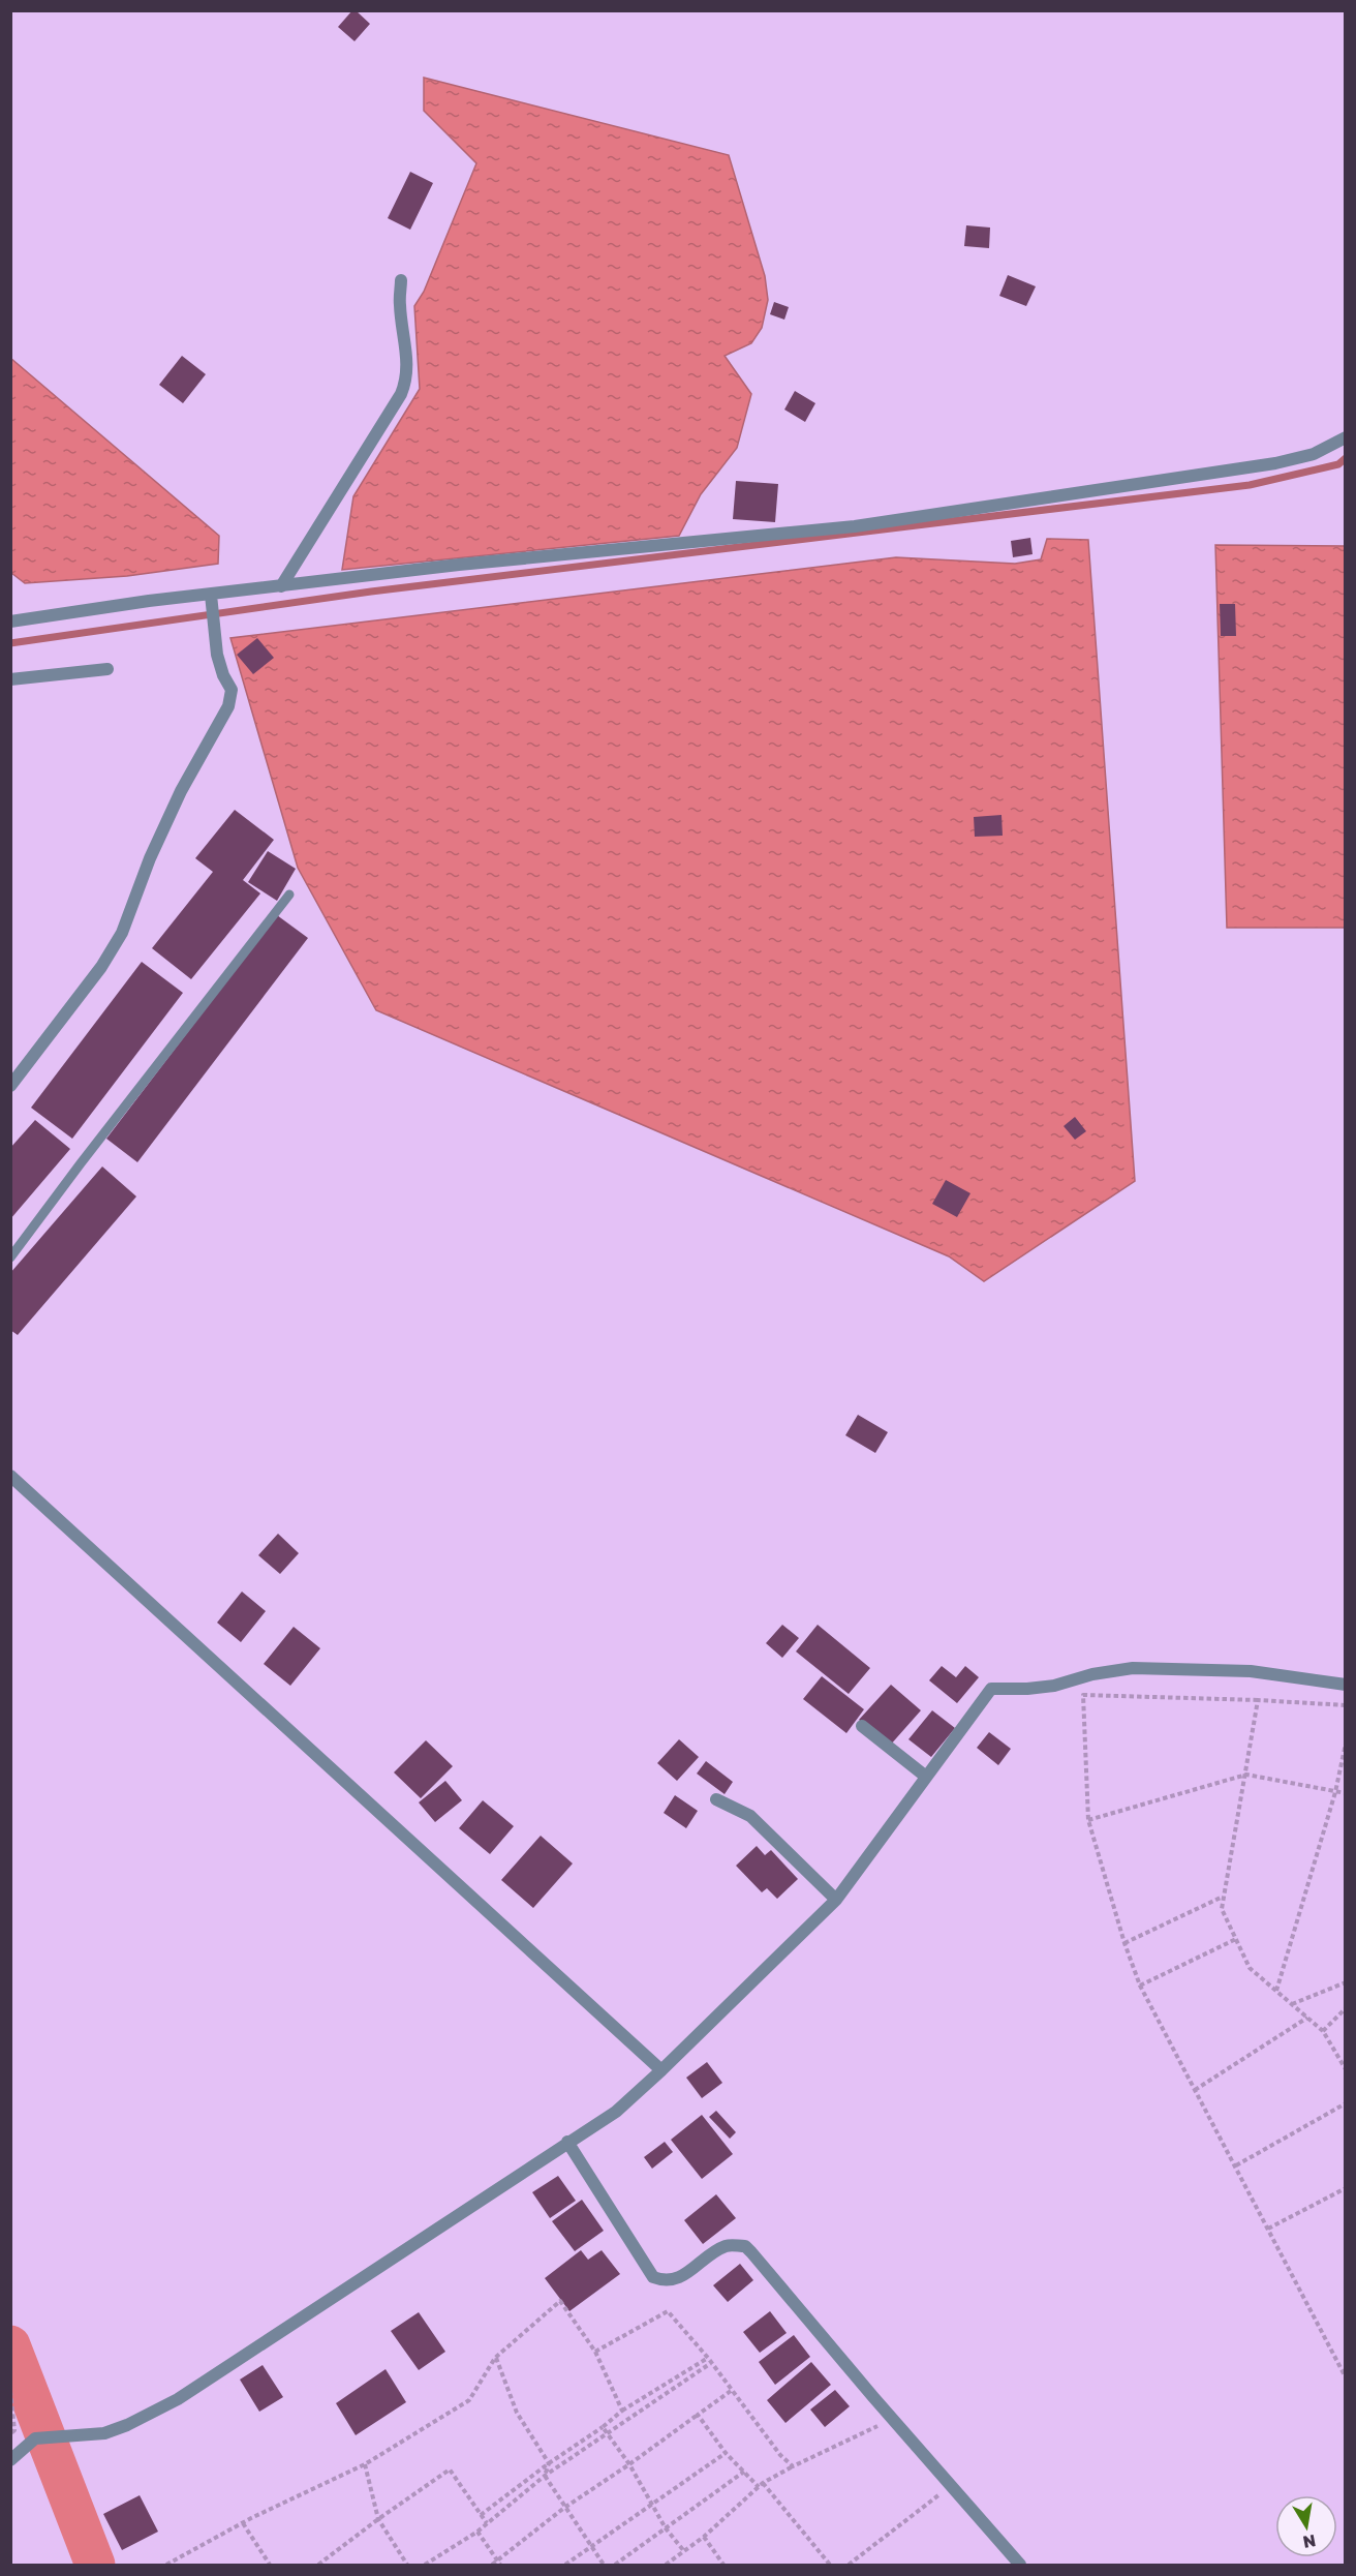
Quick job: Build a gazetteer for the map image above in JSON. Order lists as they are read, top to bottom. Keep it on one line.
{"north":"bottom"}
